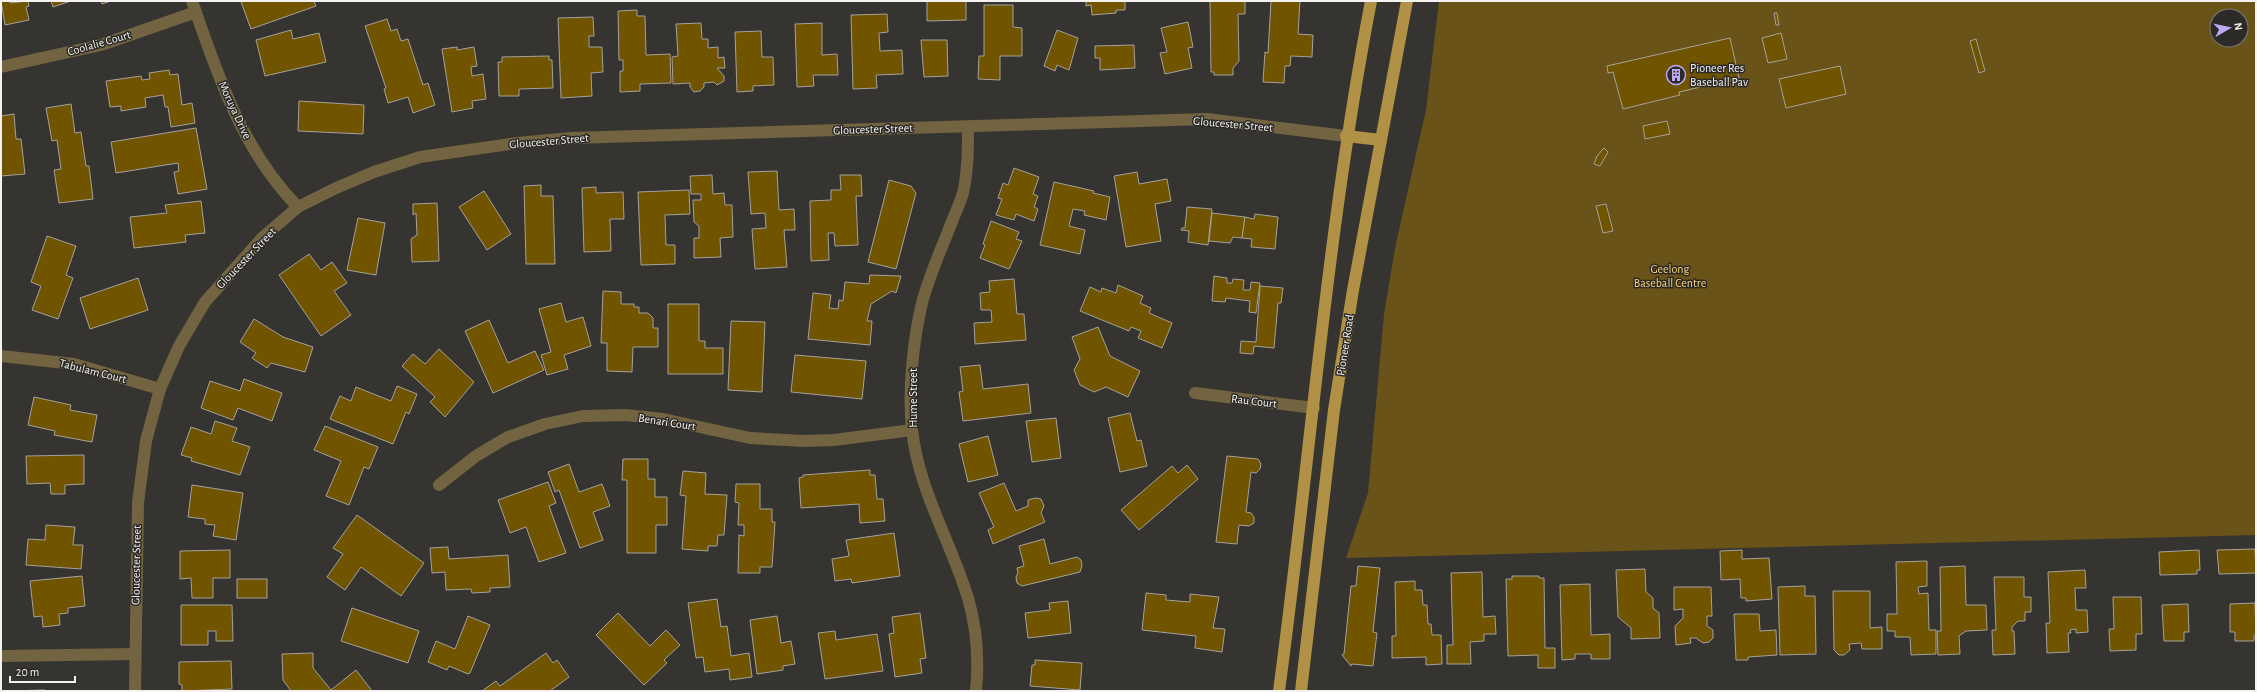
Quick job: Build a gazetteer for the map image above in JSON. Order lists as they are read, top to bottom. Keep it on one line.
{"streets":{"main road":["Pioneer Road"],"street":["Coolalie Court","Moruya Drive","Gloucester Street","Tabulam Court","Hume Street","Rau Court","Benari Court"]},"crossings":[["Coolalie Court","Moruya Drive"],["Moruya Drive","Gloucester Street"],["Gloucester Street","Pioneer Road"],["Gloucester Street","Tabulam Court"],["Gloucester Street","Hume Street"],["Pioneer Road","Rau Court"],["Hume Street","Benari Court"]],"parks":["Geelong Baseball Centre"],"places":{"building":["Pioneer Res Baseball Pav"]},"scale_bar":"20 m","north":"right"}
